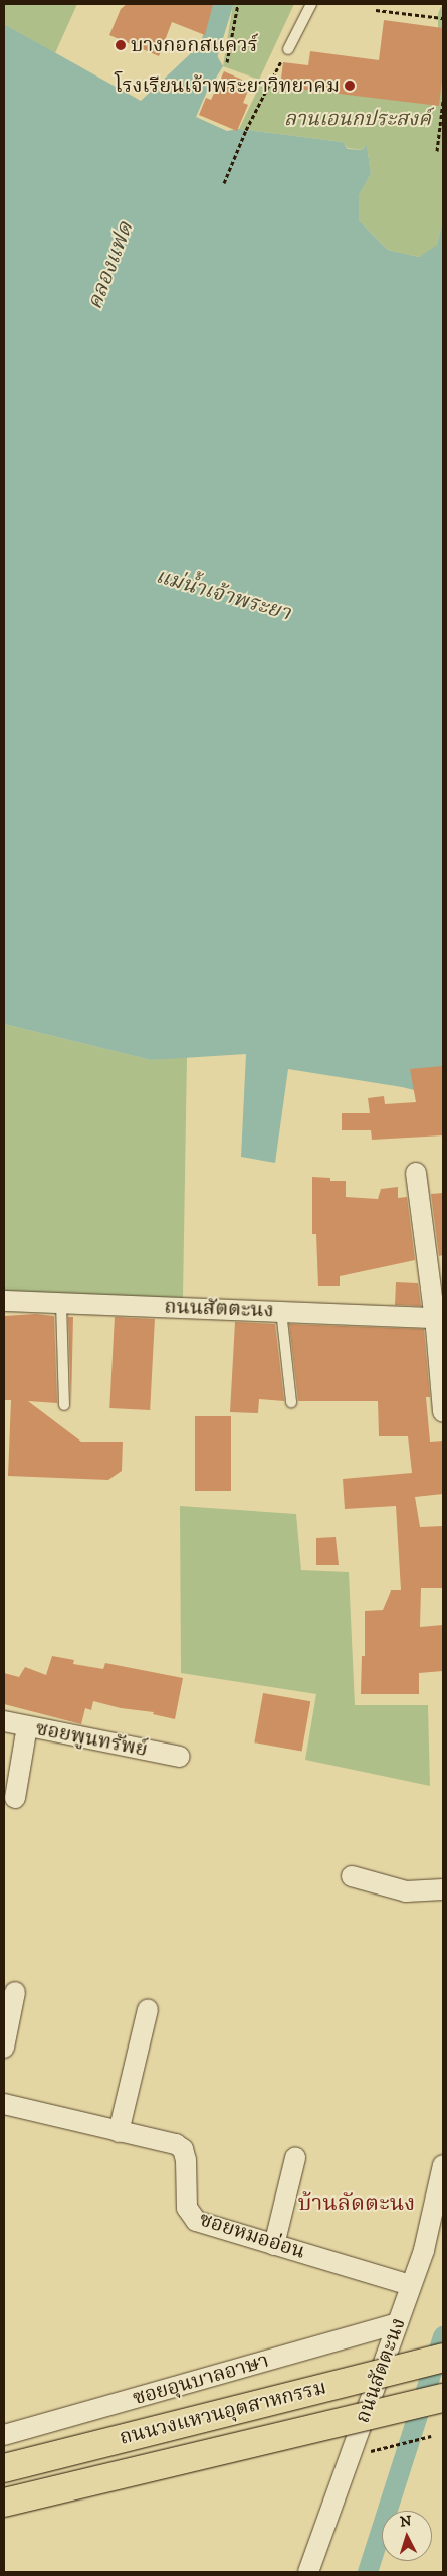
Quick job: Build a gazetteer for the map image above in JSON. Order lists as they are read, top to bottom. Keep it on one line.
{"streets":{"main road":["ถนนวงแหวนอุตสาหกรรม"],"street":["ถนนสัตตะนง","ซอยพูนทรัพย์","ซอยหมออ่อน","ซอยอุนบาลอาษา"]},"crossings":[["ถนนสัตตะนง","ซอยหมออ่อน"],["ถนนสัตตะนง","ซอยอุนบาลอาษา"]],"districts":["บ้านลัดตะนง"],"water":["คลองแฟด","แม่น้ำเจ้าพระยา"],"parks":["ลานเอนกประสงค์"],"places":["บางกอกสแควร์","โรงเรียนเจ้าพระยาวิทยาคม"],"north":"top"}
